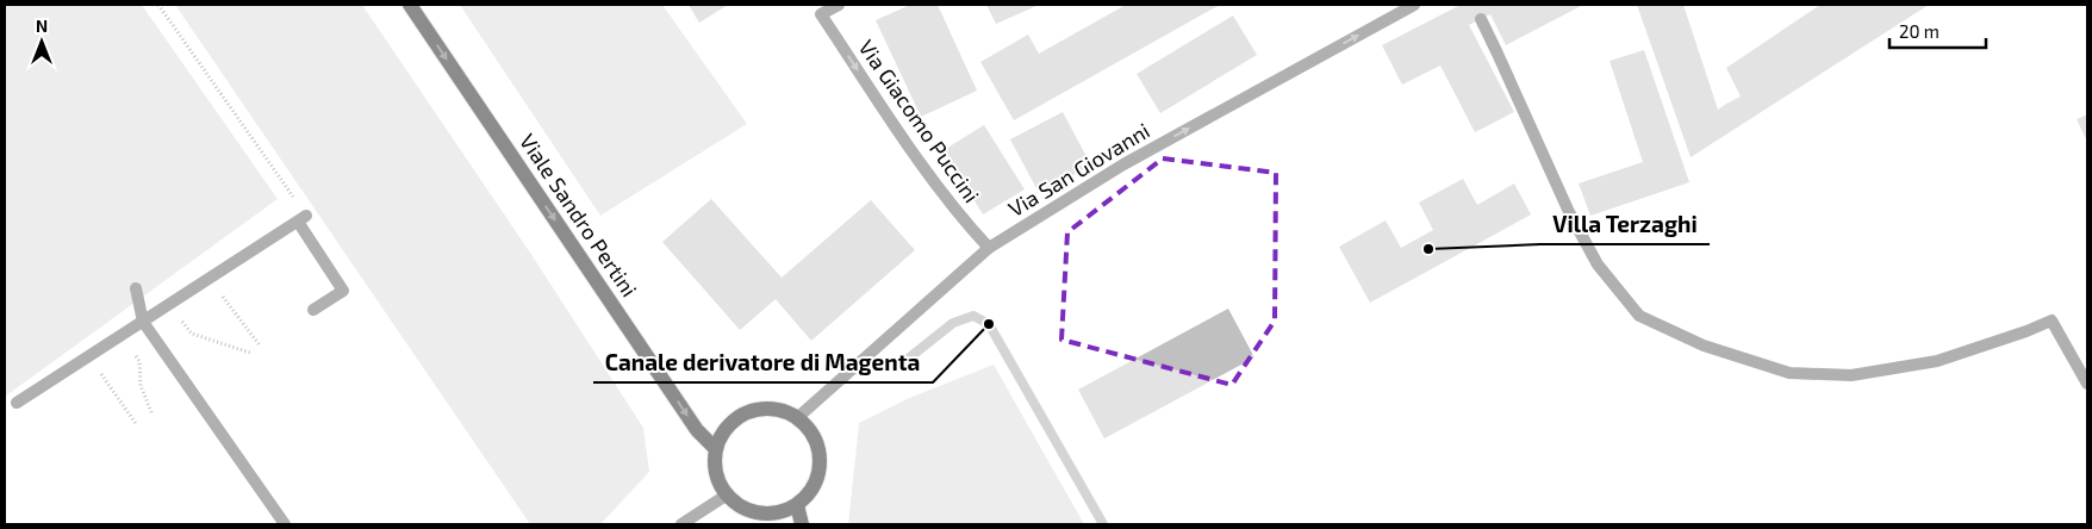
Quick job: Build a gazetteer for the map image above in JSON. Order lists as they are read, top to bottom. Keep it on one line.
{"streets":{"main road":["Viale Sandro Pertini"],"street":["Via Giacomo Puccini","Via San Giovanni"]},"crossings":[["Via Giacomo Puccini","Via San Giovanni"],["Via San Giovanni","Viale Sandro Pertini"]],"one_way":["Via Giacomo Puccini","Via San Giovanni","Viale Sandro Pertini"],"places":["Villa Terzaghi","Canale derivatore di Magenta"],"scale_bar":"20 m","north":"top"}
